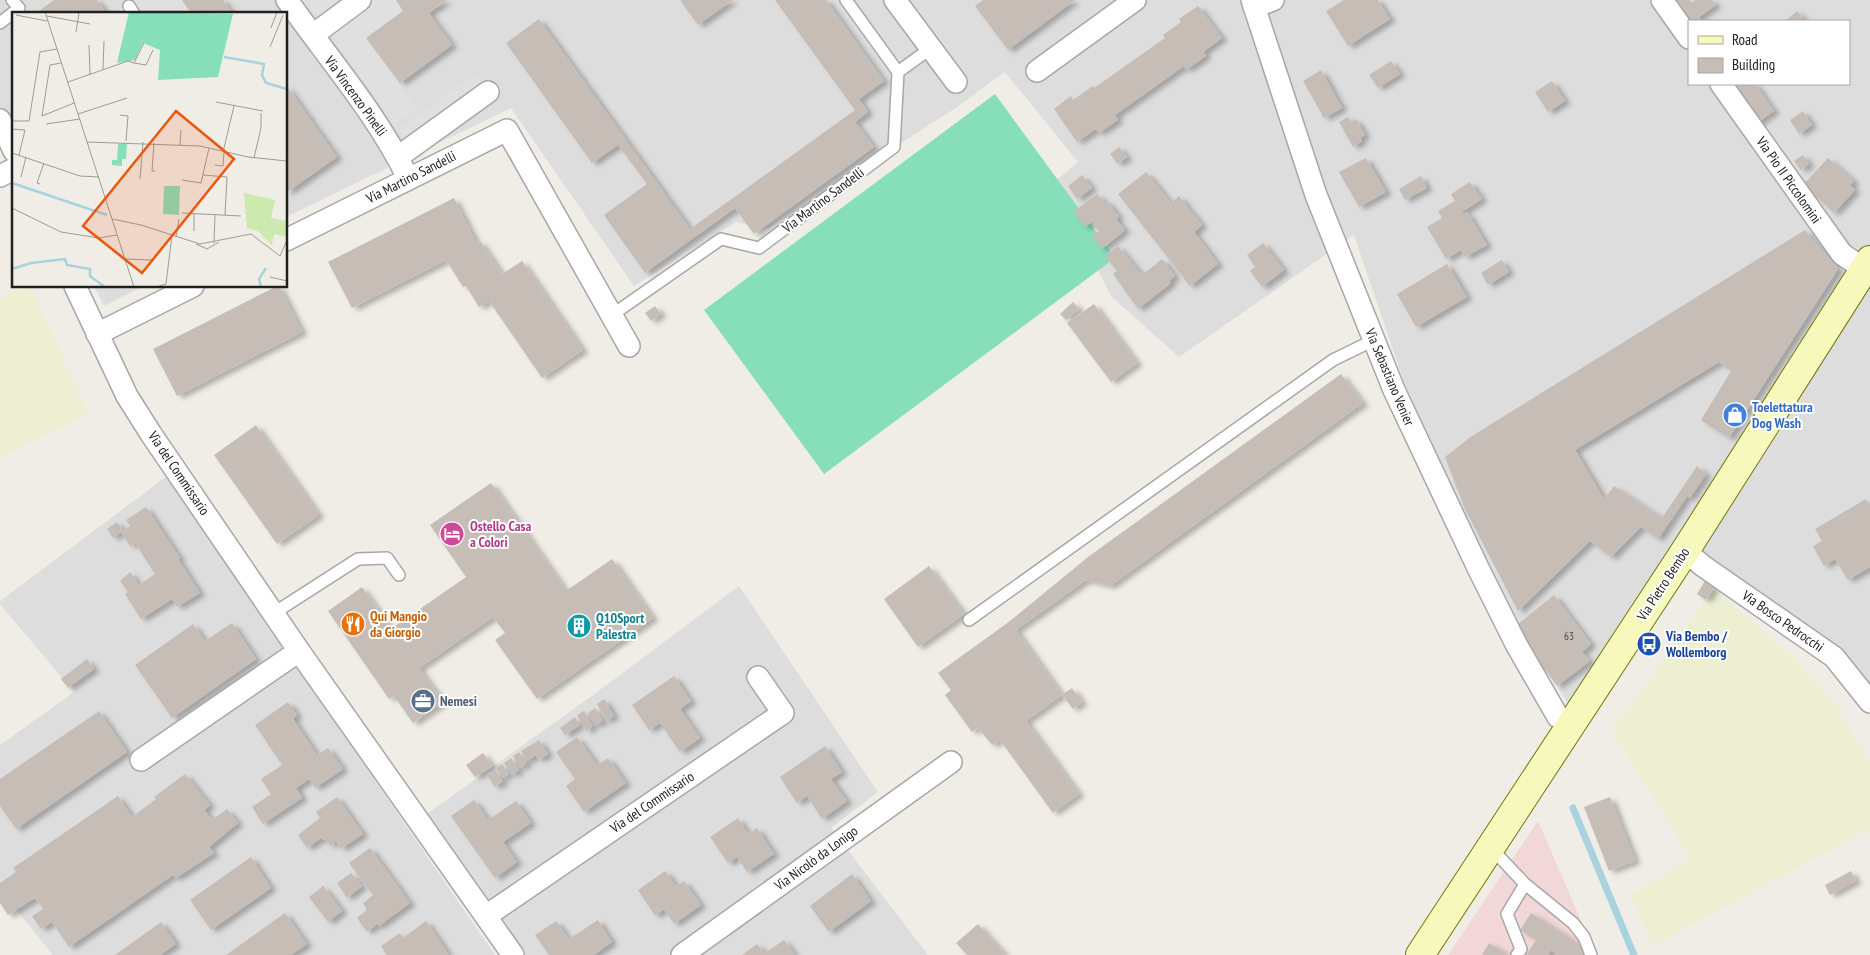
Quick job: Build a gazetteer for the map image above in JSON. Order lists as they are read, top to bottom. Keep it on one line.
{"streets":{"main road":["Via Pietro Bembo"],"street":["Via Vincenzo Pinelli","Via Martino Sandelli","Via Pio II Piccolomini","Via Sebastiano Venier","Via del Commissario","Via Bosco Pedrocchi","Via Nicolò da Lonigo"]},"crossings":[["Via Vincenzo Pinelli","Via Martino Sandelli"],["Via Pio II Piccolomini","Via Pietro Bembo"],["Via Sebastiano Venier","Via Pietro Bembo"],["Via Pietro Bembo","Via Bosco Pedrocchi"]],"places":{"shop":["Toelettatura Dog Wash"],"hotel":["Ostello Casa a Colori"],"restaurant":["Qui Mangio da Giorgio"],"building":["Q10Sport Palestra"],"bus stop":["Via Bembo / Wollemborg"],"office":["Nemesi"]},"house_numbers":["63"],"legend":["Road","Building"]}
